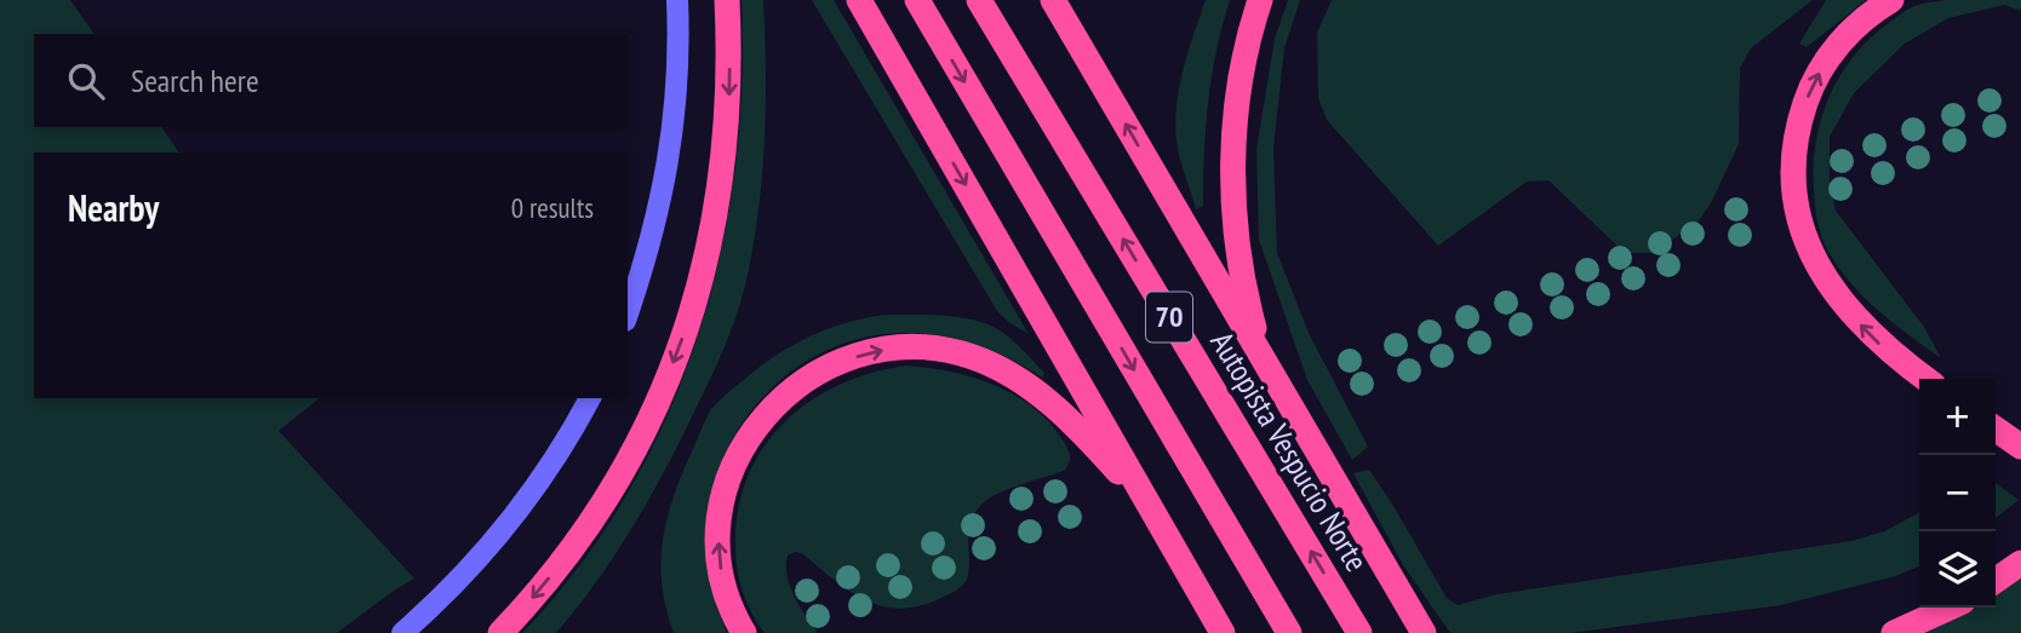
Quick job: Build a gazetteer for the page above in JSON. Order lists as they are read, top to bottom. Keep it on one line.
{"streets":{"highway":["70","Autopista Vespucio Norte"]},"page":{"search":"Search here","heading":["Nearby","0 results"],"map_buttons":["+","−"]}}
